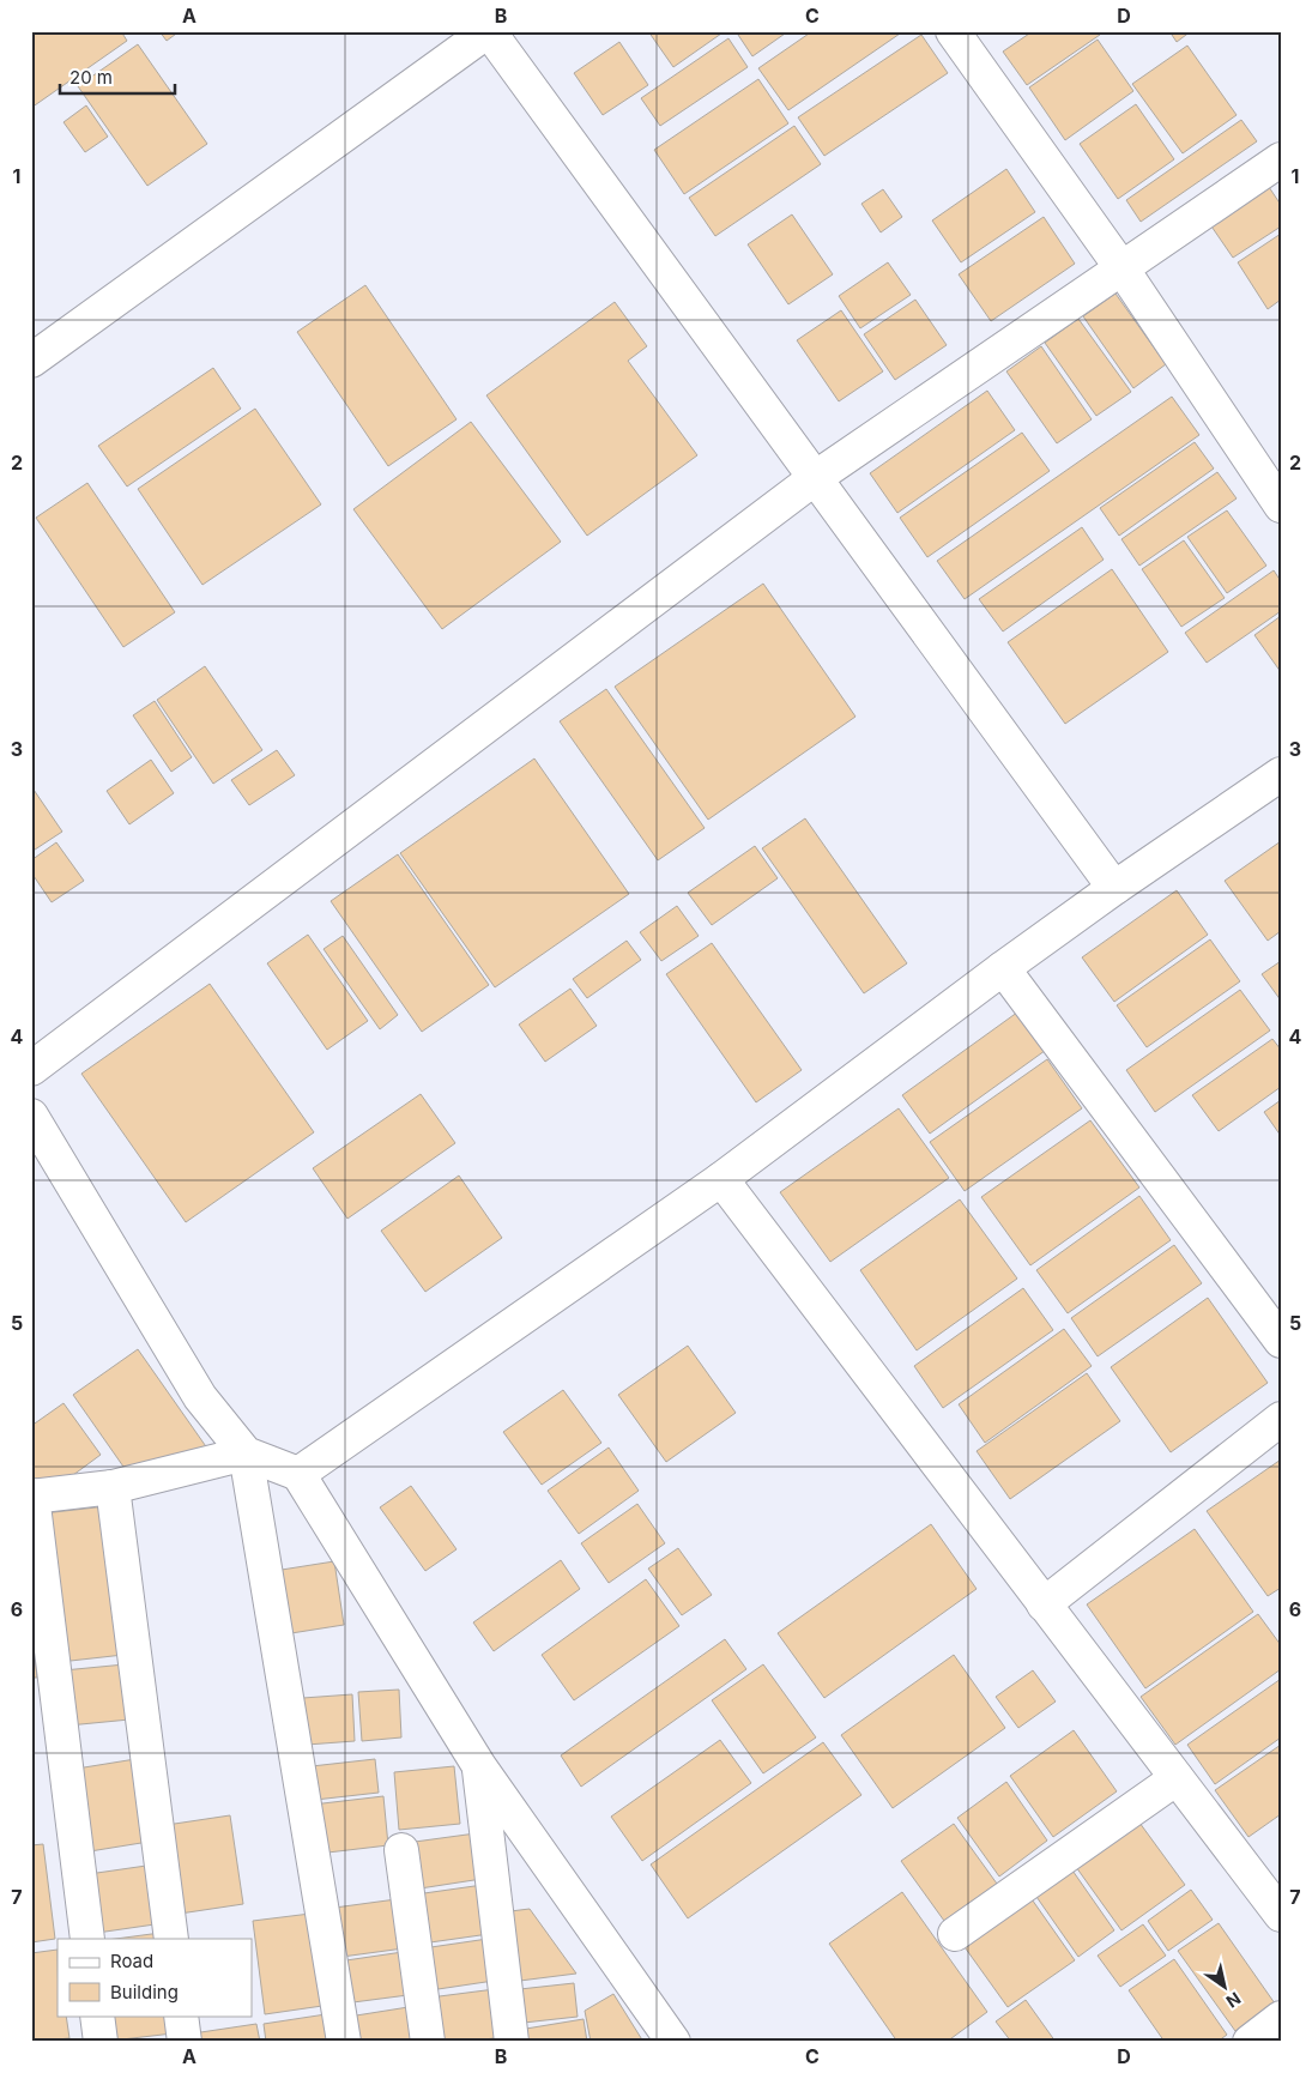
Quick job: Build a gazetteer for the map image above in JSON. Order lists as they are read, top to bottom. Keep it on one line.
{"legend":["Road","Building"],"scale_bar":"20 m","north":"bottom right","grid":{"columns":["A","B","C","D"],"rows":["1","2","3","4","5","6","7"]}}
